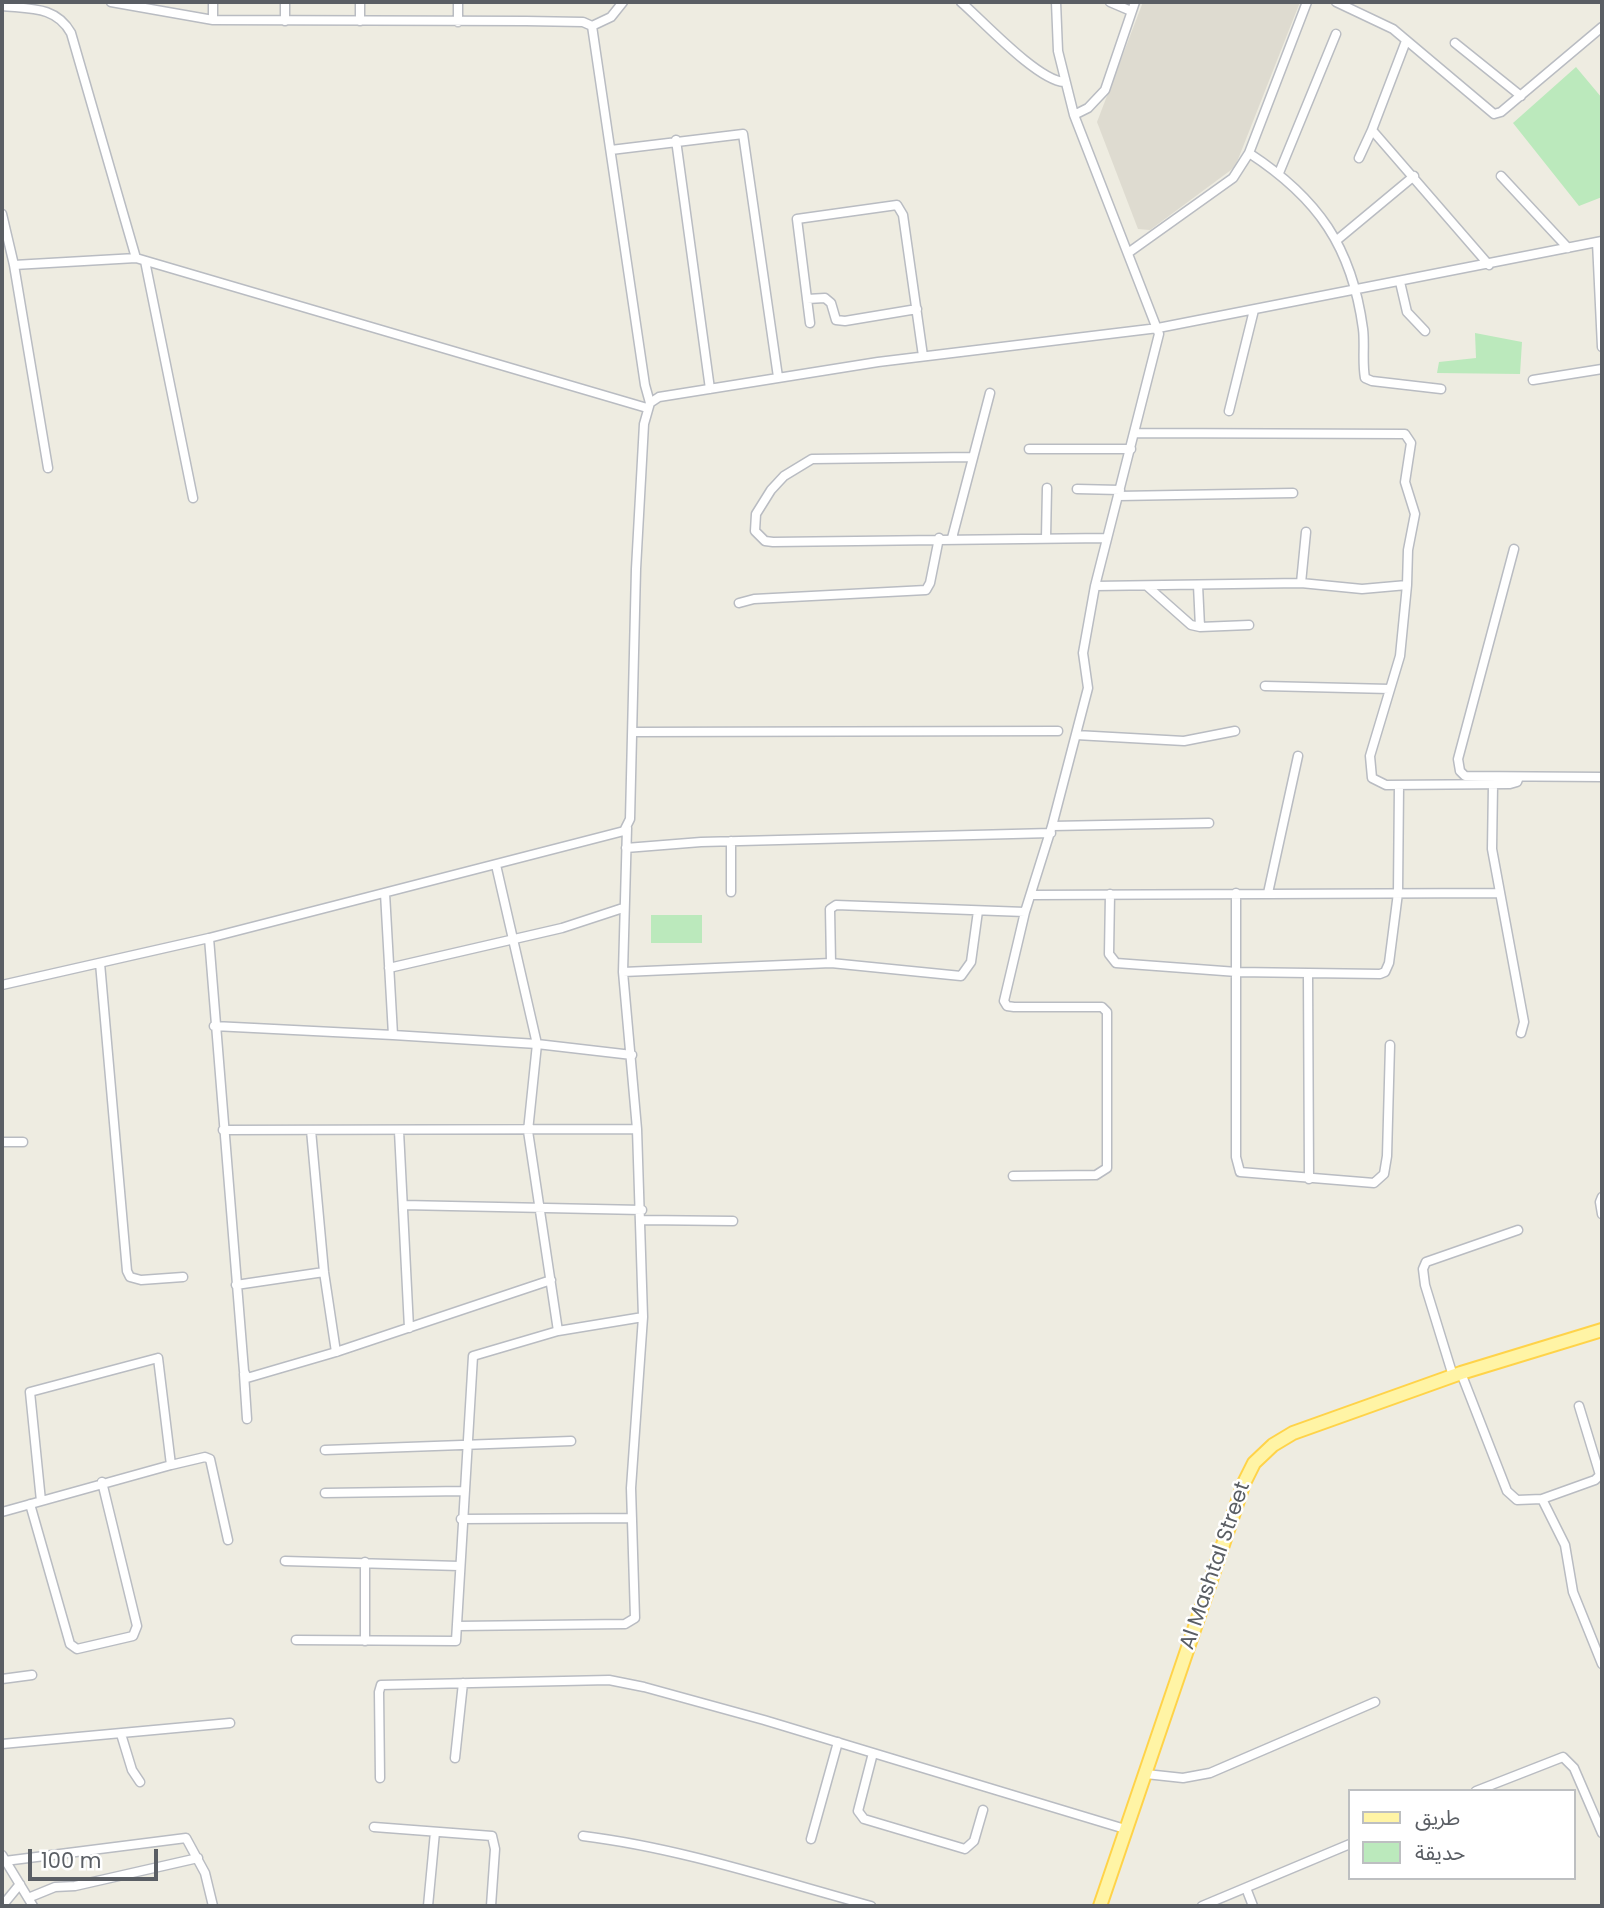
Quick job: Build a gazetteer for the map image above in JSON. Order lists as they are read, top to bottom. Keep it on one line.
{"streets":{"main road":["Al Mashtal Street"]},"legend":["طريق","حديقة"],"scale_bar":"100 m"}
